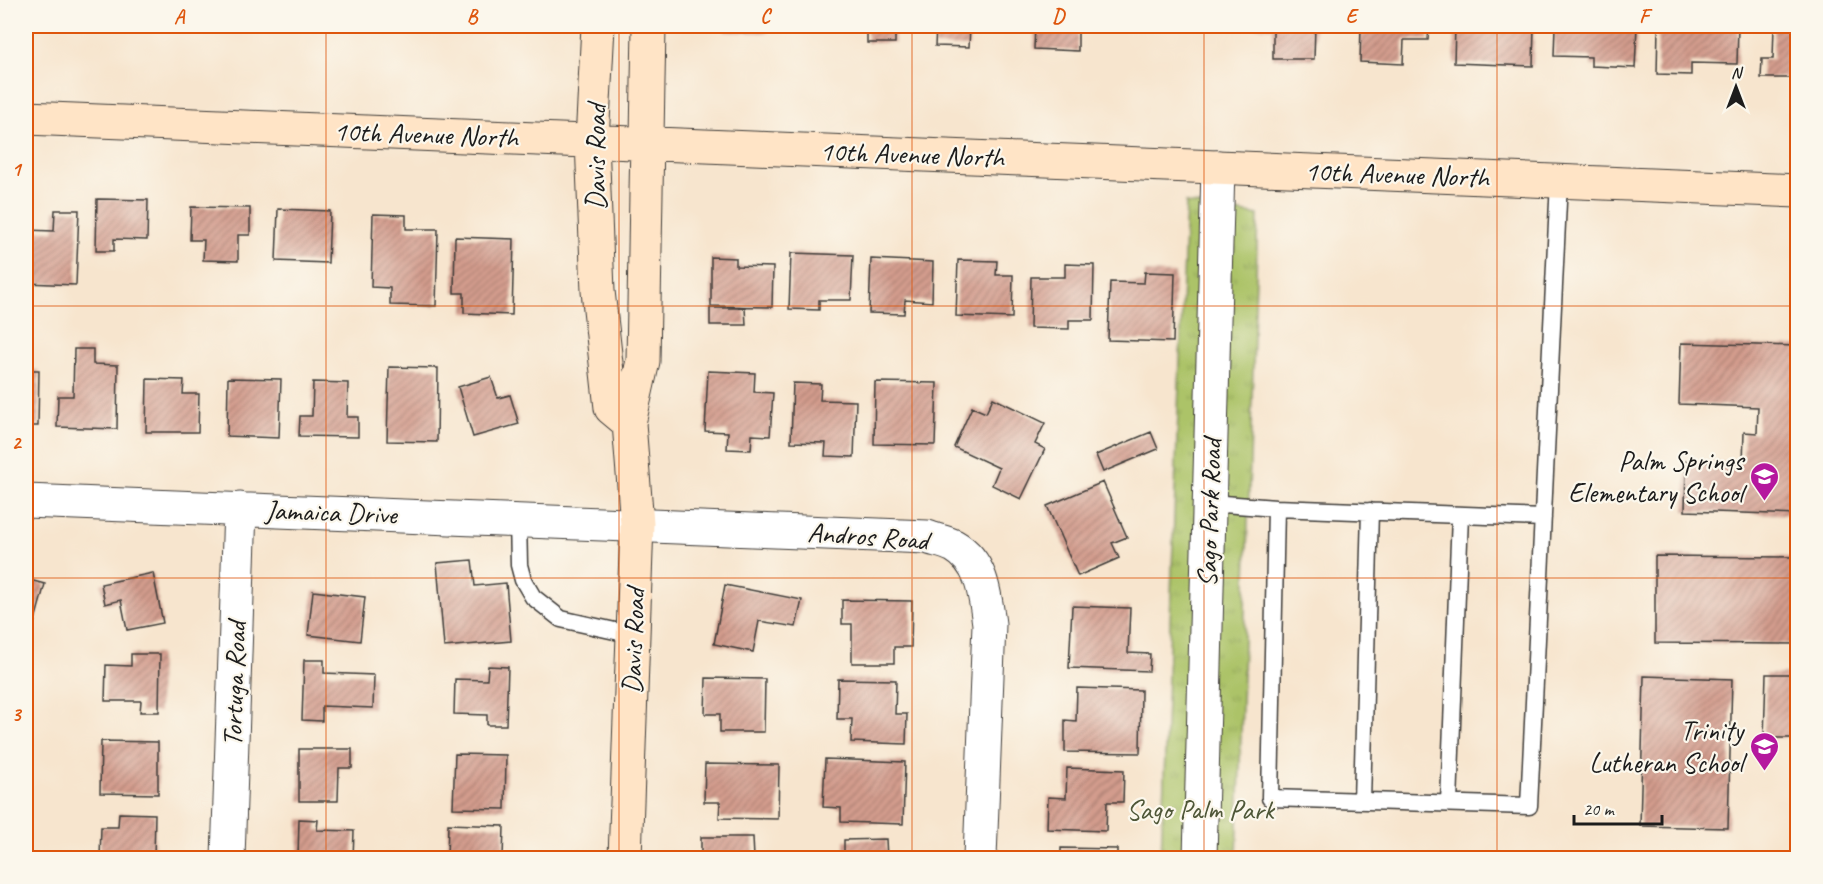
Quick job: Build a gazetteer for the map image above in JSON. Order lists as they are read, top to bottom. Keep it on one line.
{"streets":{"street":["10th Avenue North","Davis Road","Jamaica Drive","Sago Park Road","Andros Road","Tortuga Road"]},"crossings":[["10th Avenue North","Davis Road"],["10th Avenue North","Sago Park Road"],["Davis Road","Jamaica Drive"],["Davis Road","Andros Road"],["Jamaica Drive","Andros Road"],["Jamaica Drive","Tortuga Road"]],"parks":["Sago Palm Park"],"places":{"school or university":["Palm Springs Elementary School","Trinity Lutheran School"]},"scale_bar":"20 m","north":"top","grid":{"columns":["A","B","C","D","E","F"],"rows":["1","2","3"]}}
